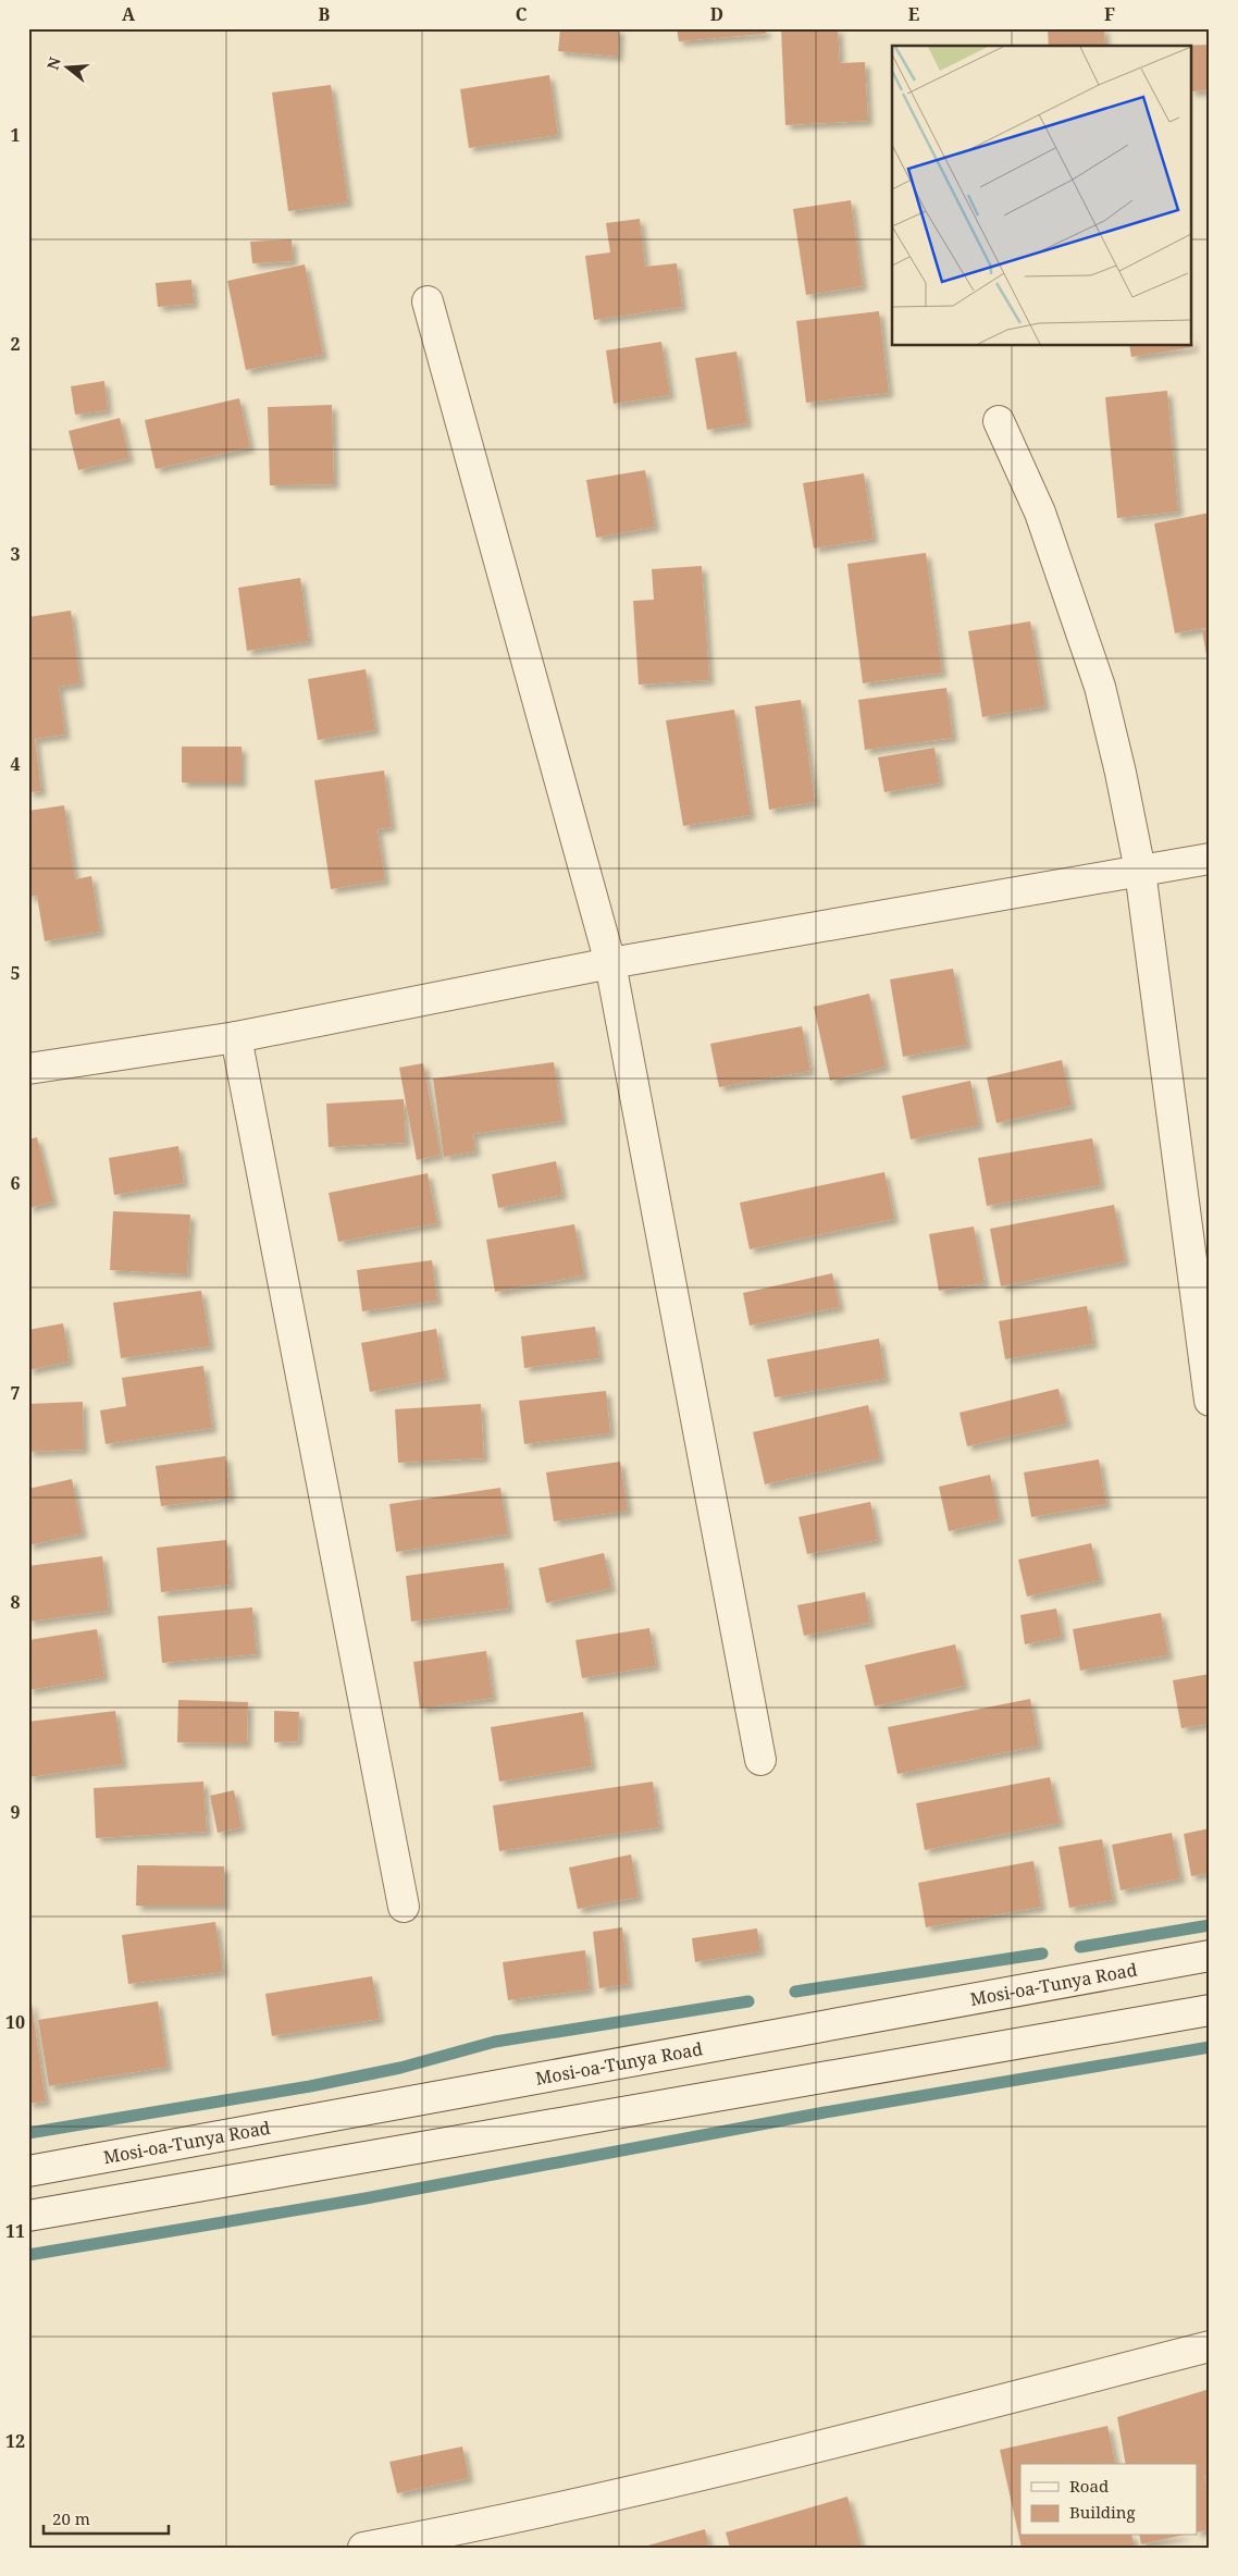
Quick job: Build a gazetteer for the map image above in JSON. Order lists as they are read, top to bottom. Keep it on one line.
{"streets":{"street":["Mosi-oa-Tunya Road"]},"legend":["Road","Building"],"scale_bar":"20 m","north":"left","grid":{"columns":["A","B","C","D","E","F"],"rows":["1","2","3","4","5","6","7","8","9","10","11","12"]}}
